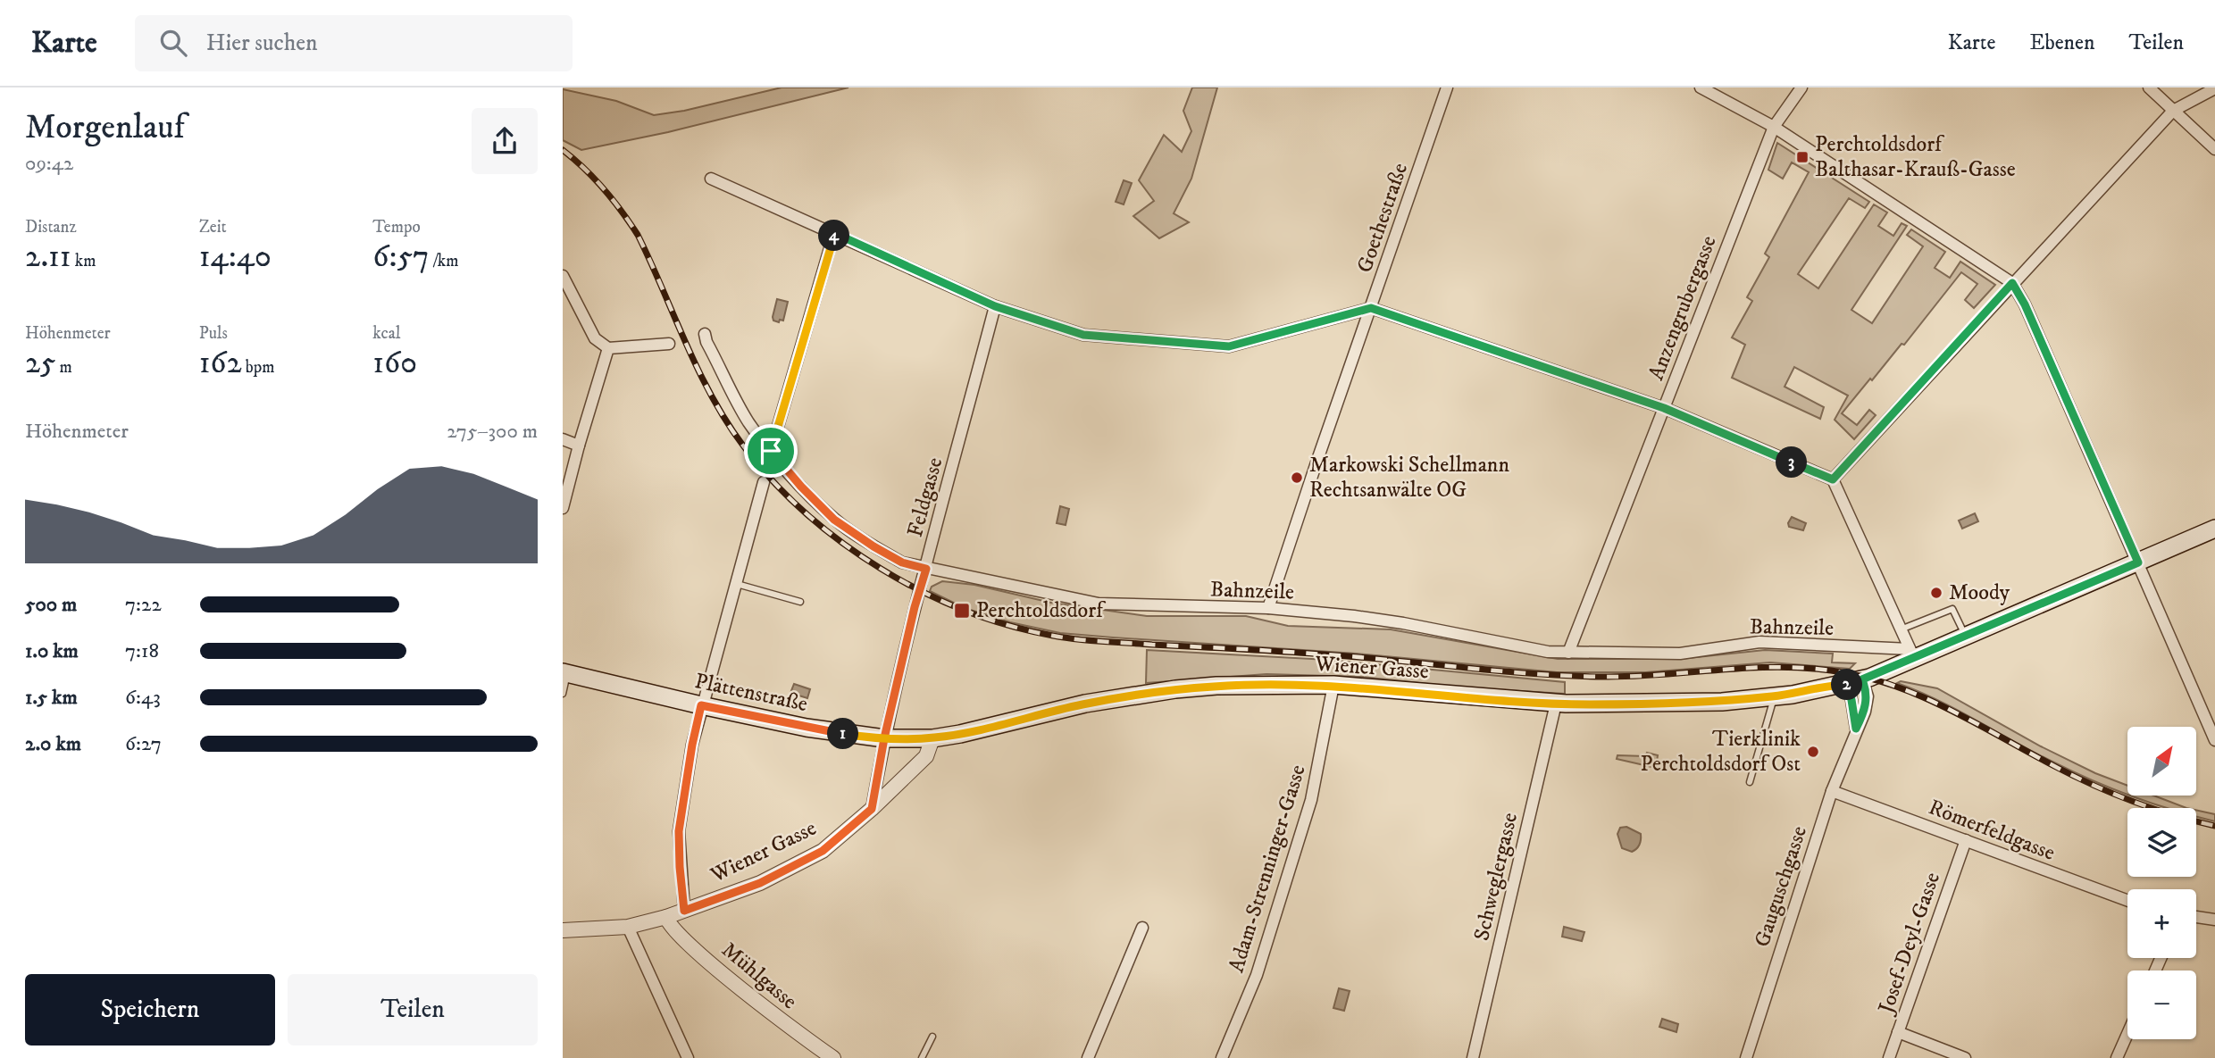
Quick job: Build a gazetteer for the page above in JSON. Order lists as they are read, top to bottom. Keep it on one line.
{"streets":{"main road":["Wiener Gasse","Plättenstraße"],"street":["Goethestraße","Anzengrubergasse","Feldgasse","Bahnzeile","Römerfeldgasse","Adam-Strenninger-Gasse","Schweglergasse","Gauguschgasse","Josef-Deyl-Gasse","Mühlgasse"]},"crossings":[["Goethestraße","Bahnzeile"],["Anzengrubergasse","Bahnzeile"],["Feldgasse","Bahnzeile"],["Feldgasse","Wiener Gasse"],["Feldgasse","Plättenstraße"],["Bahnzeile","Wiener Gasse"],["Wiener Gasse","Plättenstraße"],["Wiener Gasse","Adam-Strenninger-Gasse"],["Wiener Gasse","Schweglergasse"],["Wiener Gasse","Gauguschgasse"],["Wiener Gasse","Mühlgasse"],["Römerfeldgasse","Gauguschgasse"],["Römerfeldgasse","Josef-Deyl-Gasse"]],"places":{"transit":["Perchtoldsdorf Balthasar-Krauß-Gasse","Perchtoldsdorf"],"other":["Markowski Schellmann Rechtsanwälte OG","Moody","Tierklinik Perchtoldsdorf Ost"]},"north":"top right","page":{"header":"Karte","search":"Hier suchen","nav":["Karte","Ebenen","Teilen"],"heading":["Morgenlauf","09:42"],"stats":[["Distanz","2.11 km"],["Zeit","14:40"],["Tempo","6:57 /km"],["Höhenmeter","25 m"],["Puls","162 bpm"],["kcal","160"]],"pins":["4","3","2","1"],"chart":["Höhenmeter","275–300 m"],"list":[{"name":"500 m","note":"7:22"},{"name":"1.0 km","note":"7:18"},{"name":"1.5 km","note":"6:43"},{"name":"2.0 km","note":"6:27"}],"map_buttons":["+","−"],"buttons":["Speichern","Teilen"]}}
